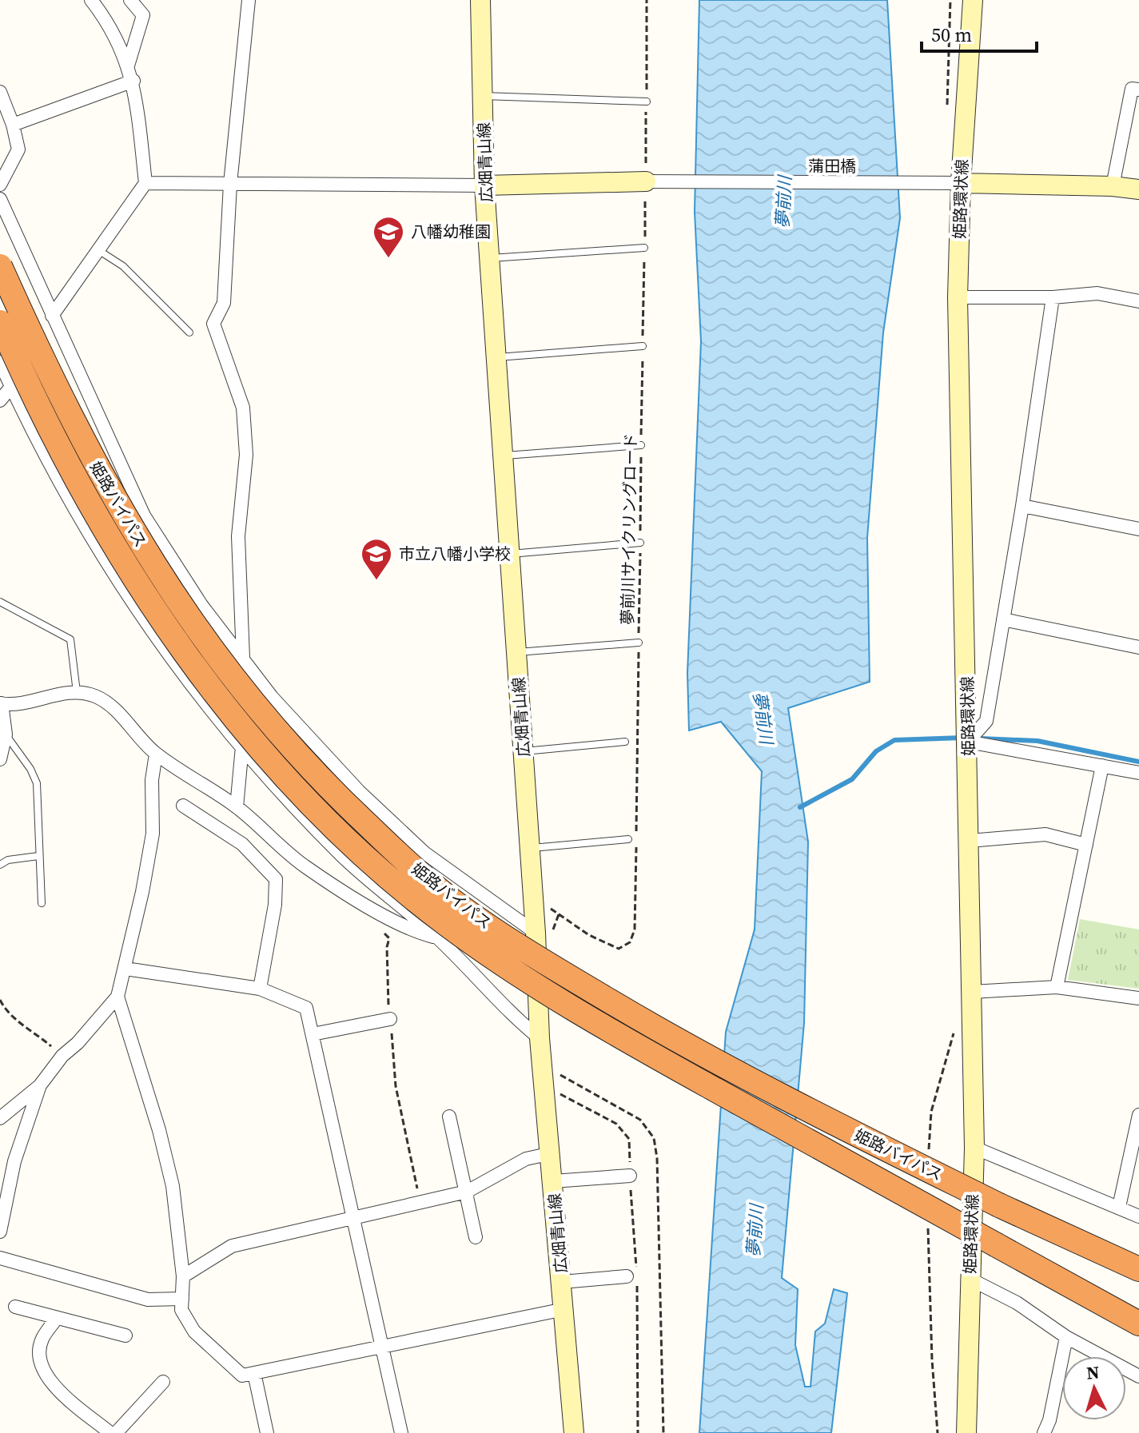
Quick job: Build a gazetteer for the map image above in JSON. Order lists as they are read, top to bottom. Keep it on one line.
{"streets":{"highway":["姫路バイパス"],"main road":["広畑青山線","姫路環状線"],"street":["蒲田橋"],"path":["夢前川サイクリングロード"]},"crossings":[["広畑青山線","夢前川サイクリングロード"],["蒲田橋","姫路環状線"],["蒲田橋","夢前川サイクリングロード"]],"water":["夢前川"],"places":{"school or university":["八幡幼稚園","市立八幡小学校"]},"scale_bar":"50 m","north":"top"}
